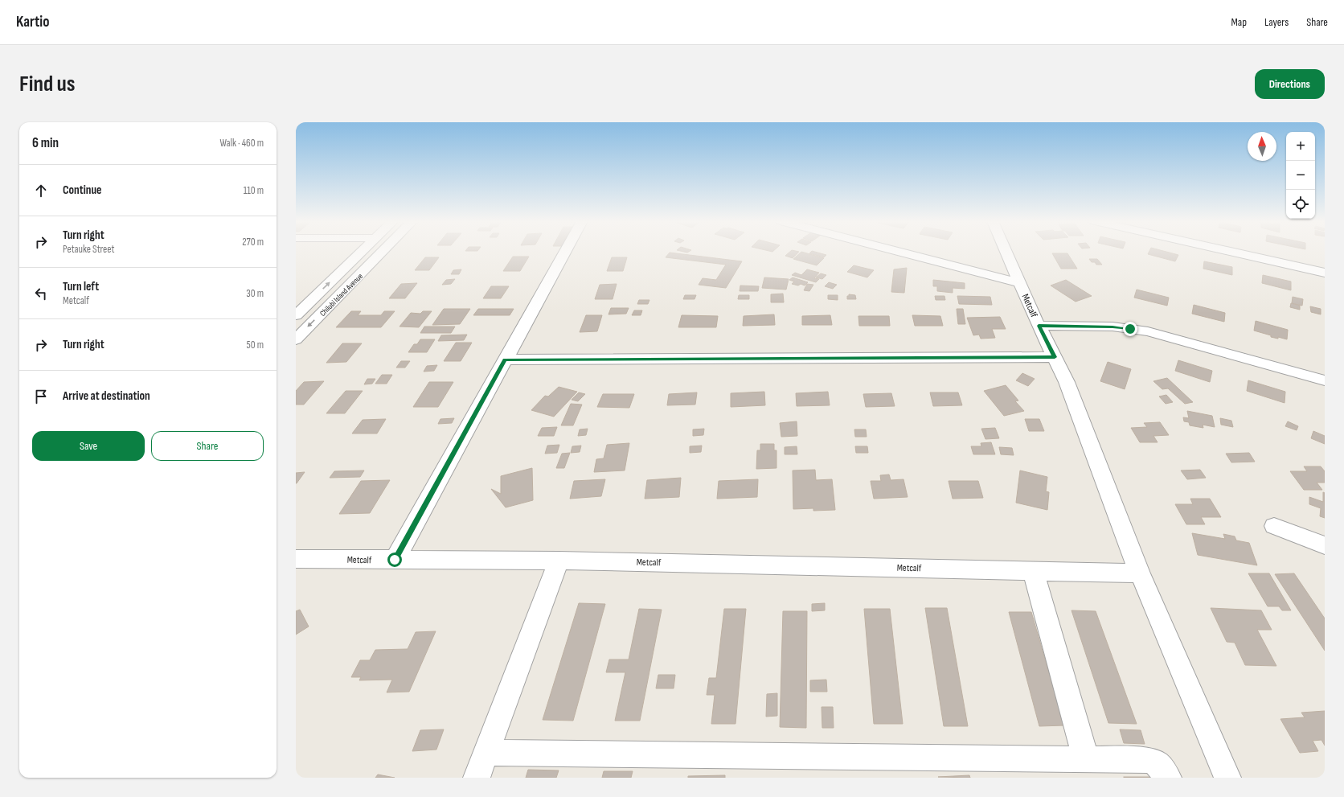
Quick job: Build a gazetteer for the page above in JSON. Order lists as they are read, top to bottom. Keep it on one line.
{"streets":{"street":["Chilubi Island Avenue","Metcalf"]},"north":"top","page":{"header":"Kartio","nav":["Map","Layers","Share"],"buttons":["Directions",["Save","Share"]],"title":"Find us","heading":["6 min","Walk · 460 m"],"map_buttons":["+","−"],"list":[["Continue","110 m"],["Turn right","Petauke Street","270 m"],["Turn left","Metcalf","30 m"],["Turn right","50 m"],"Arrive at destination"]}}
